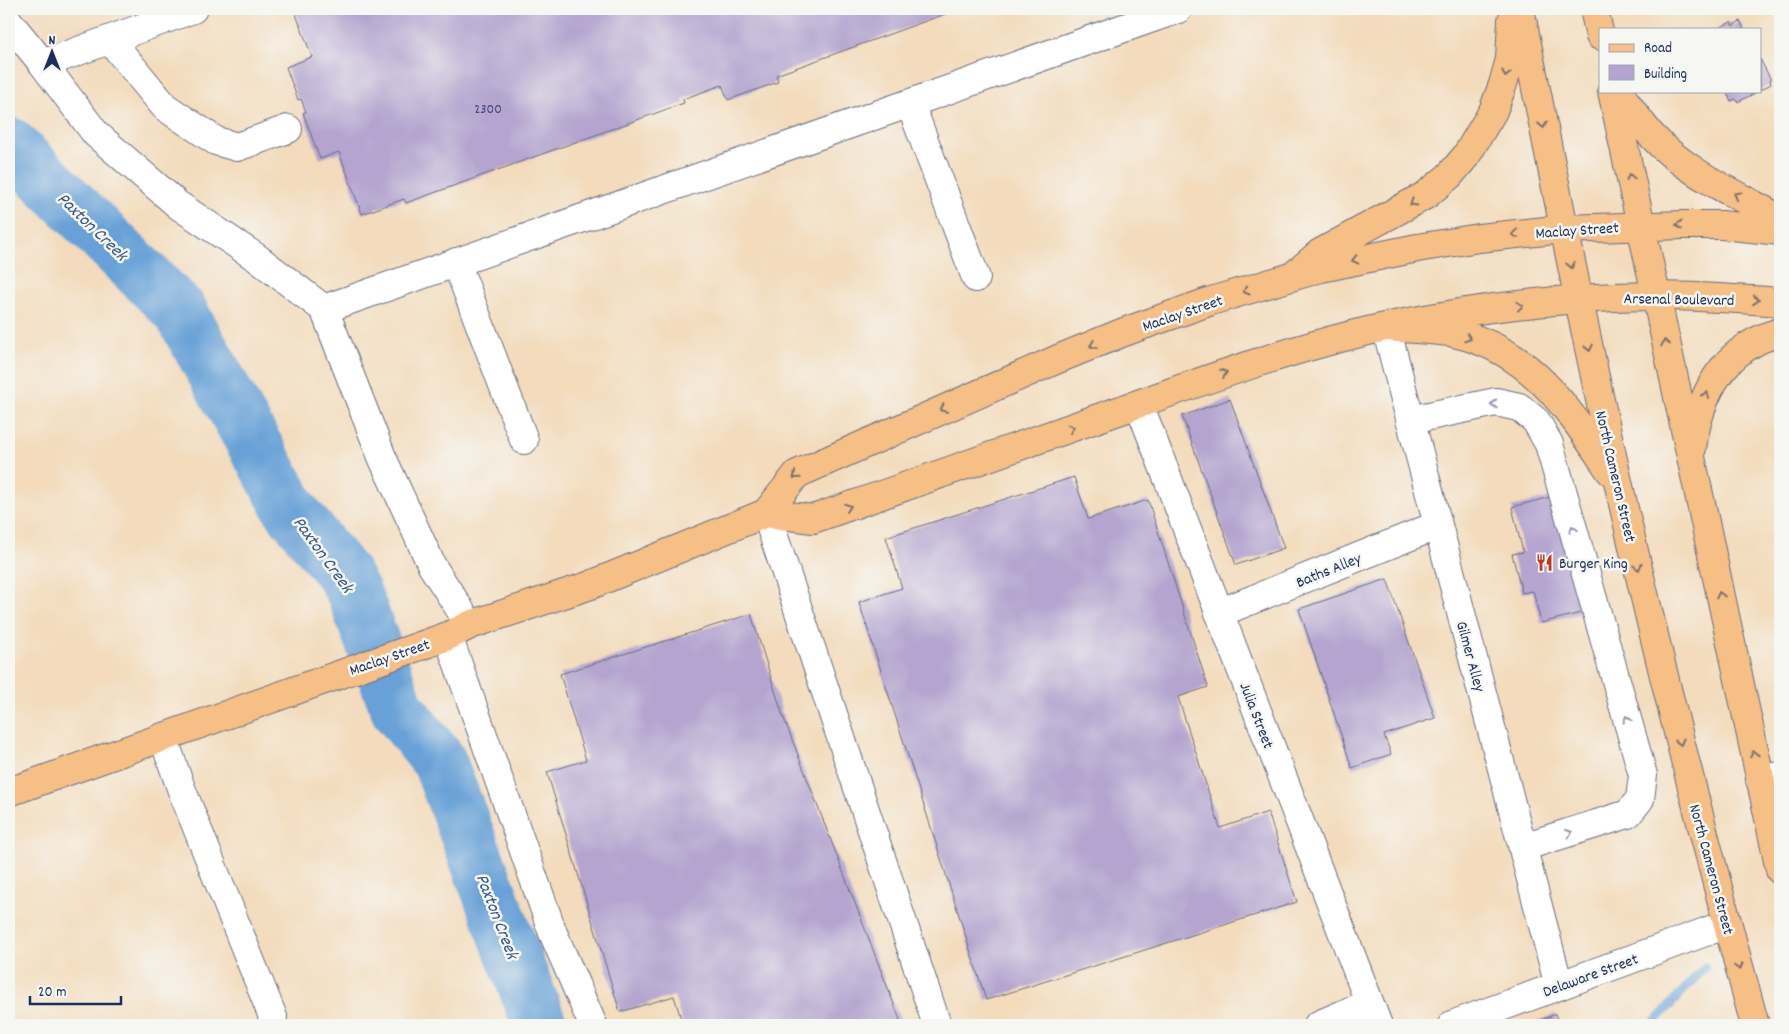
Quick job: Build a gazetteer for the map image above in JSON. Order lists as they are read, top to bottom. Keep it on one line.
{"streets":{"main road":["Maclay Street","Arsenal Boulevard","North Cameron Street"],"street":["Baths Alley","Gilmer Alley","Julia Street","Delaware Street"]},"crossings":[["Maclay Street","Arsenal Boulevard"],["Maclay Street","North Cameron Street"],["Maclay Street","Gilmer Alley"],["Maclay Street","Julia Street"],["Arsenal Boulevard","North Cameron Street"],["North Cameron Street","Delaware Street"],["Baths Alley","Gilmer Alley"],["Baths Alley","Julia Street"],["Gilmer Alley","Delaware Street"]],"water":["Paxton Creek"],"places":{"restaurant":["Burger King"]},"house_numbers":["2300"],"legend":["Road","Building"],"scale_bar":"20 m","north":"top"}
